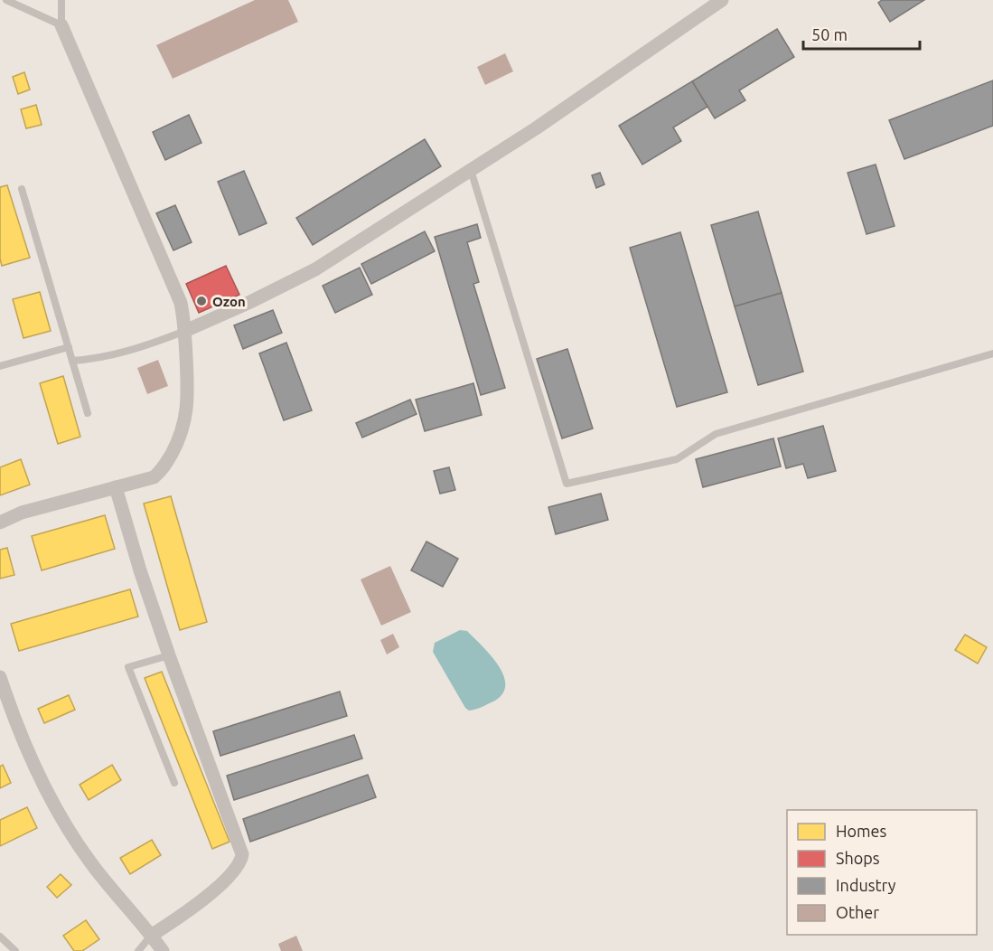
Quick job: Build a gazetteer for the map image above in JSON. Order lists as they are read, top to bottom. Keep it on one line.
{"places":["Ozon"],"legend":["Homes","Shops","Industry","Other"],"scale_bar":"50 m"}
